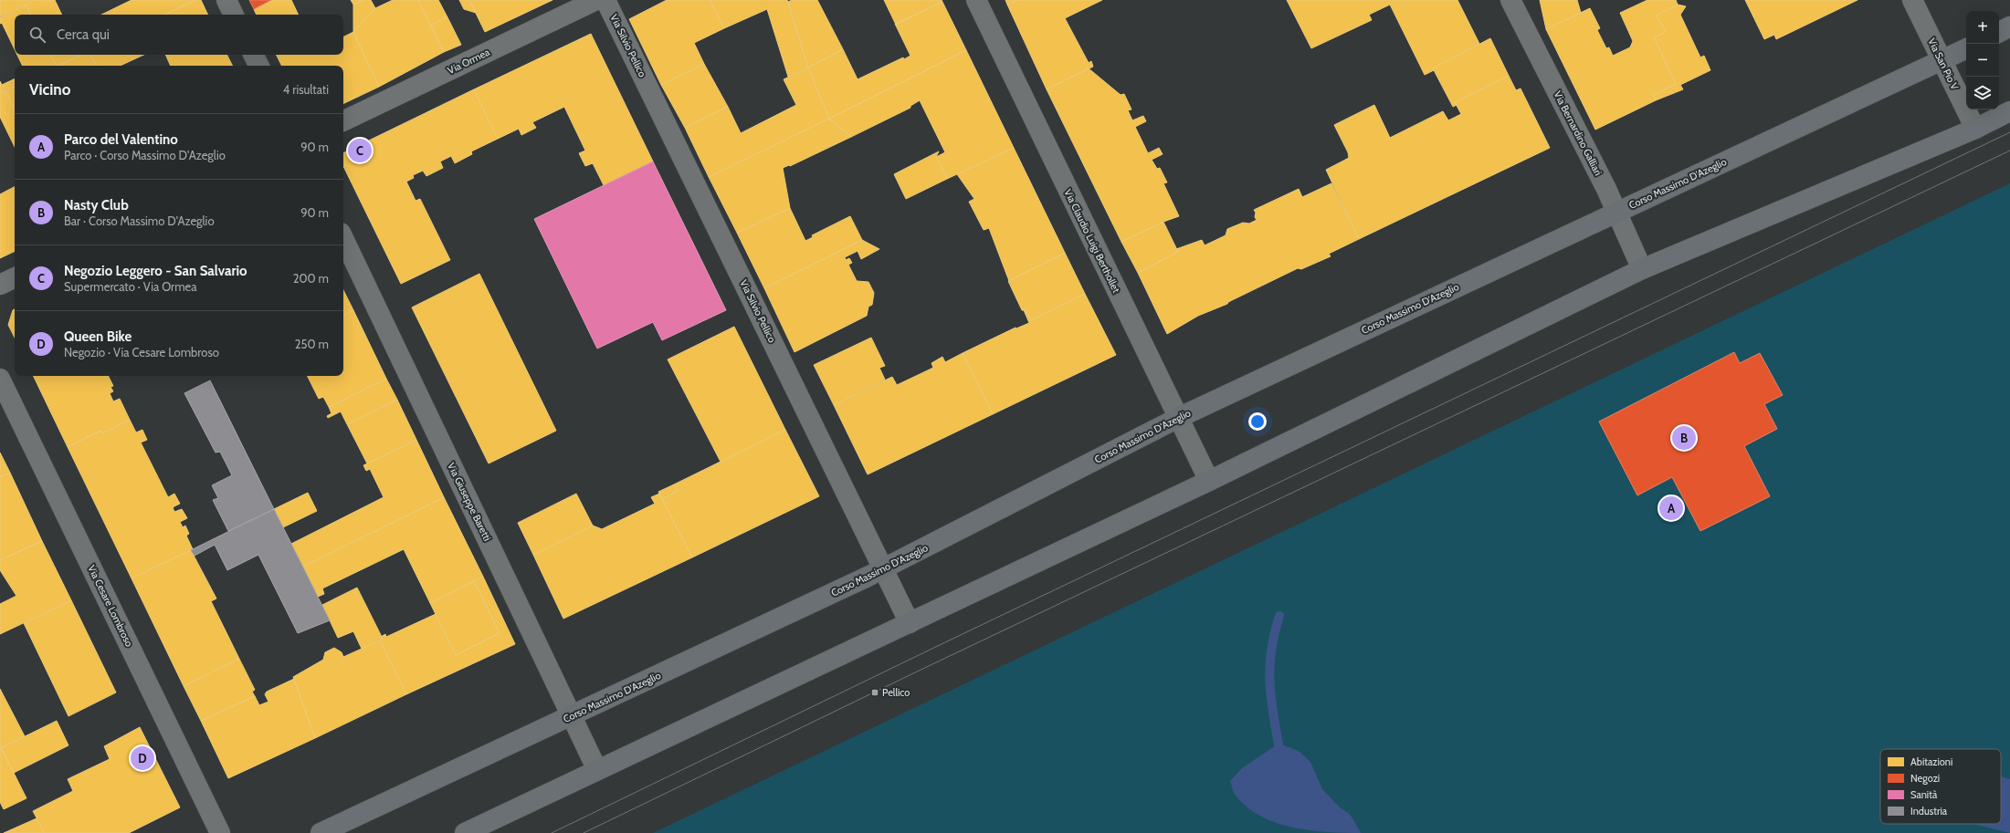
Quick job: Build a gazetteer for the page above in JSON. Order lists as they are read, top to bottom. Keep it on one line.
{"streets":{"main road":["Corso Massimo D'Azeglio"],"street":["Via Silvio Pellico","Via Ormea","Via San Pio V","Via Bernardino Galliari","Via Claudio Luigi Berthollet","Via Giuseppe Baretti","Via Cesare Lombroso"]},"crossings":[["Via Silvio Pellico","Corso Massimo D'Azeglio"],["Via San Pio V","Corso Massimo D'Azeglio"],["Via Bernardino Galliari","Corso Massimo D'Azeglio"],["Corso Massimo D'Azeglio","Via Claudio Luigi Berthollet"],["Corso Massimo D'Azeglio","Via Giuseppe Baretti"]],"places":{"transit":["Pellico"]},"legend":["Abitazioni","Negozi","Sanità","Industria"],"page":{"map_buttons":["+","−"],"search":"Cerca qui","heading":["Vicino","4 risultati"],"list":[{"mark":"A","name":"Parco del Valentino","note":"Parco · Corso Massimo D'Azeglio","value":"90 m"},{"mark":"B","name":"Nasty Club","note":"Bar · Corso Massimo D'Azeglio","value":"90 m"},{"mark":"C","name":"Negozio Leggero - San Salvario","note":"Supermercato · Via Ormea","value":"200 m"},{"mark":"D","name":"Queen Bike","note":"Negozio · Via Cesare Lombroso","value":"250 m"}],"pins":["C","B","A","D"]}}
